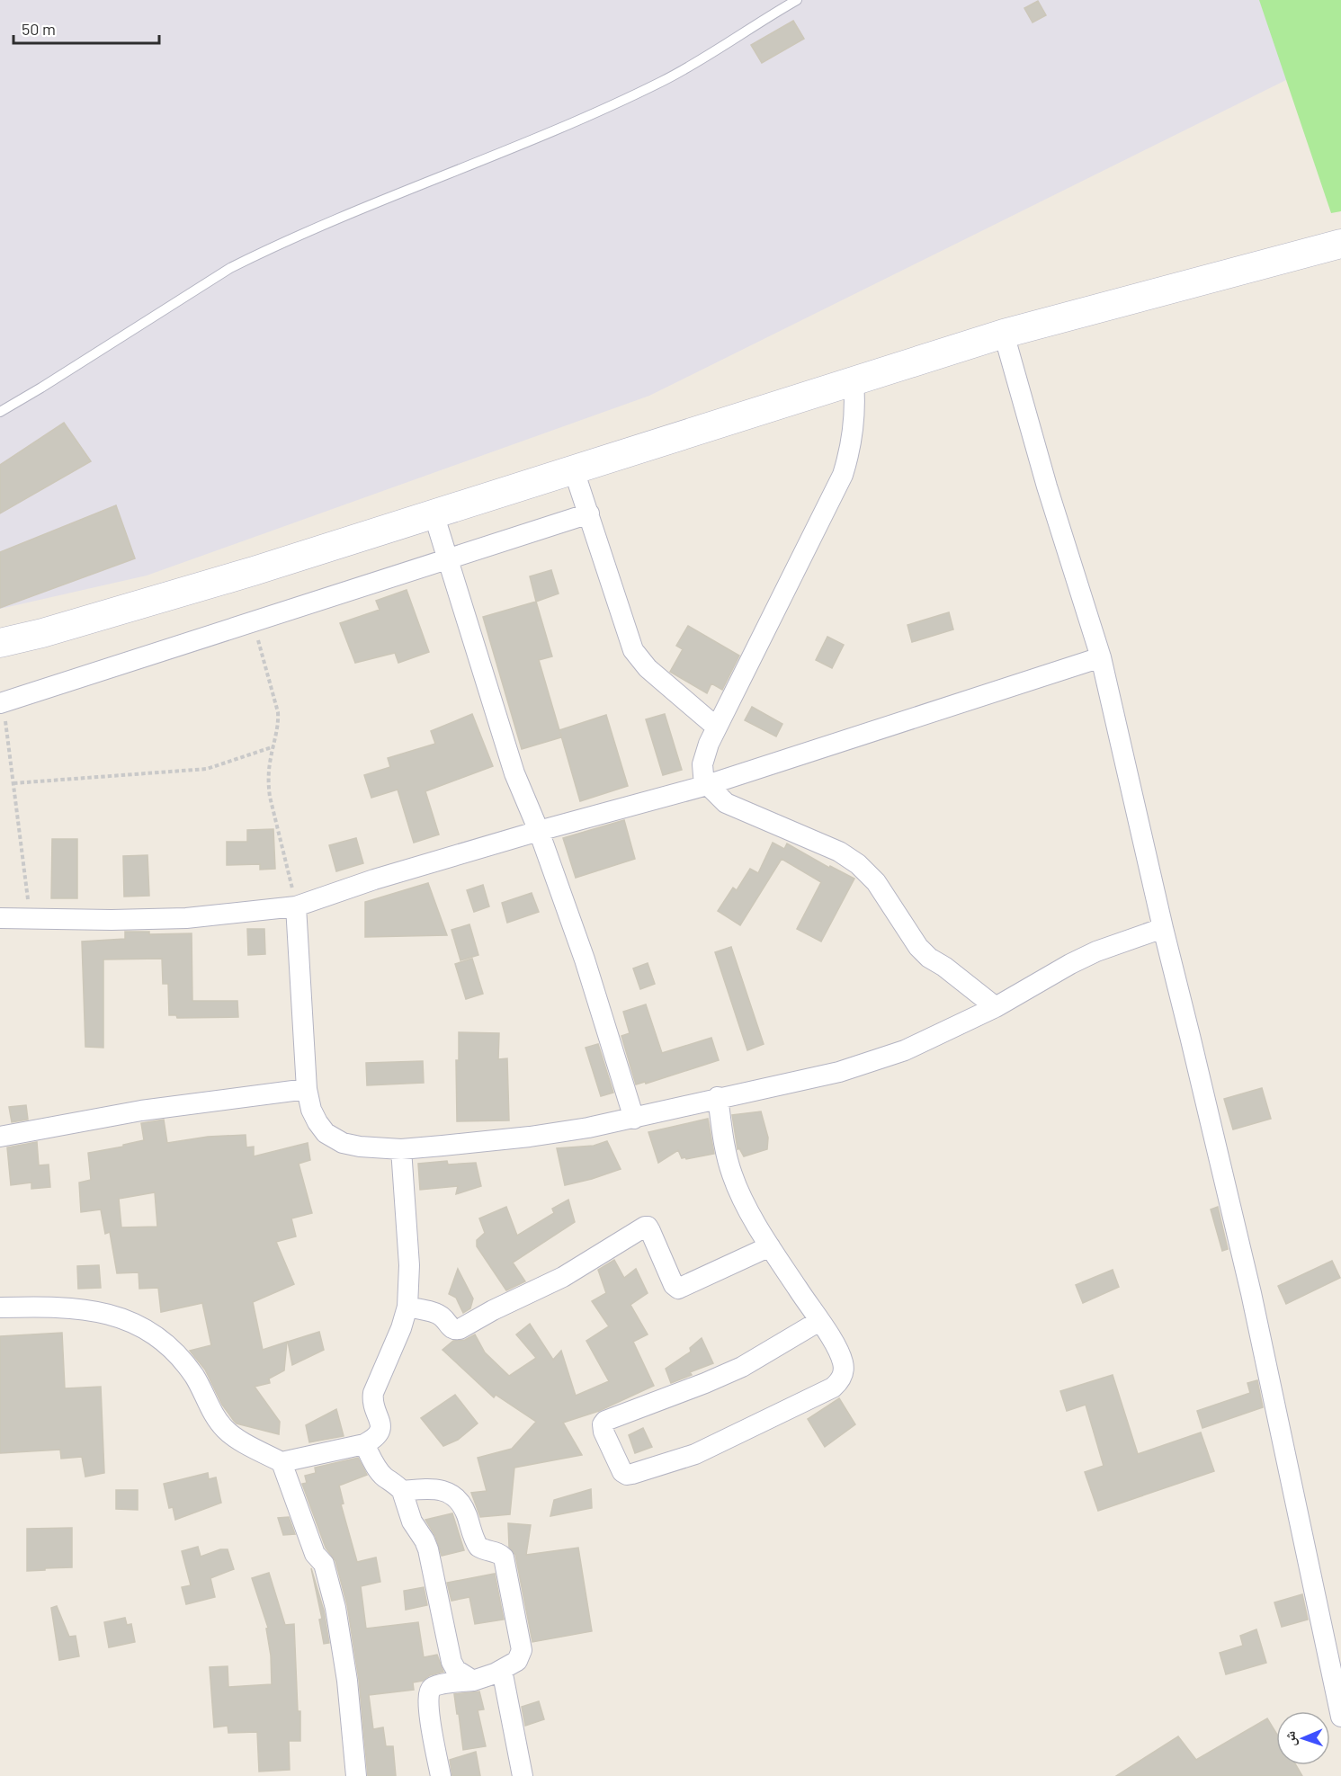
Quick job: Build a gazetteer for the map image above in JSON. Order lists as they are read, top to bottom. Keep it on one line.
{"scale_bar":"50 m","north":"left"}
